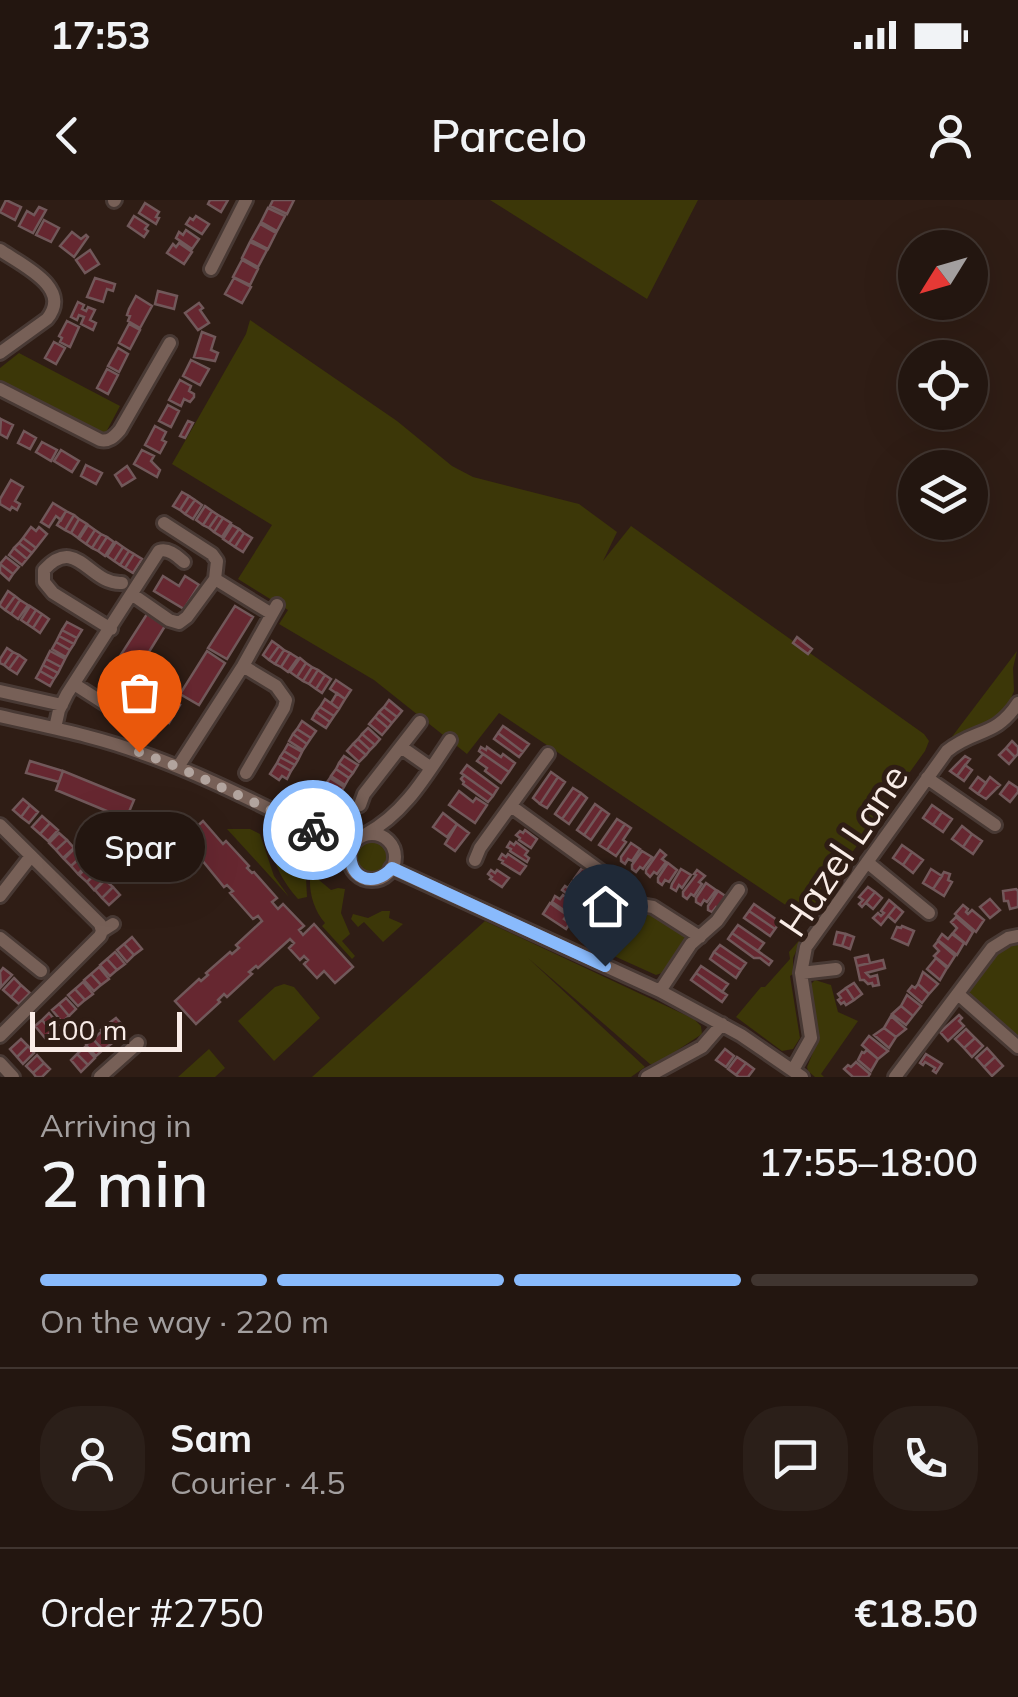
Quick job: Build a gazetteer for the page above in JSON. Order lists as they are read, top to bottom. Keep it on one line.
{"streets":{"street":["Hazel Lane"]},"places":["Spar"],"scale_bar":"100 m","north":"bottom left","page":{"status":"17:53","header":"Parcelo","bubble":"Spar","scale":"100 m","heading":["2 min","Arriving in","17:55–18:00"],"panel":["Sam","Courier · 4.5","Order #2750","€18.50"],"bar":"On the way · 220 m"}}
